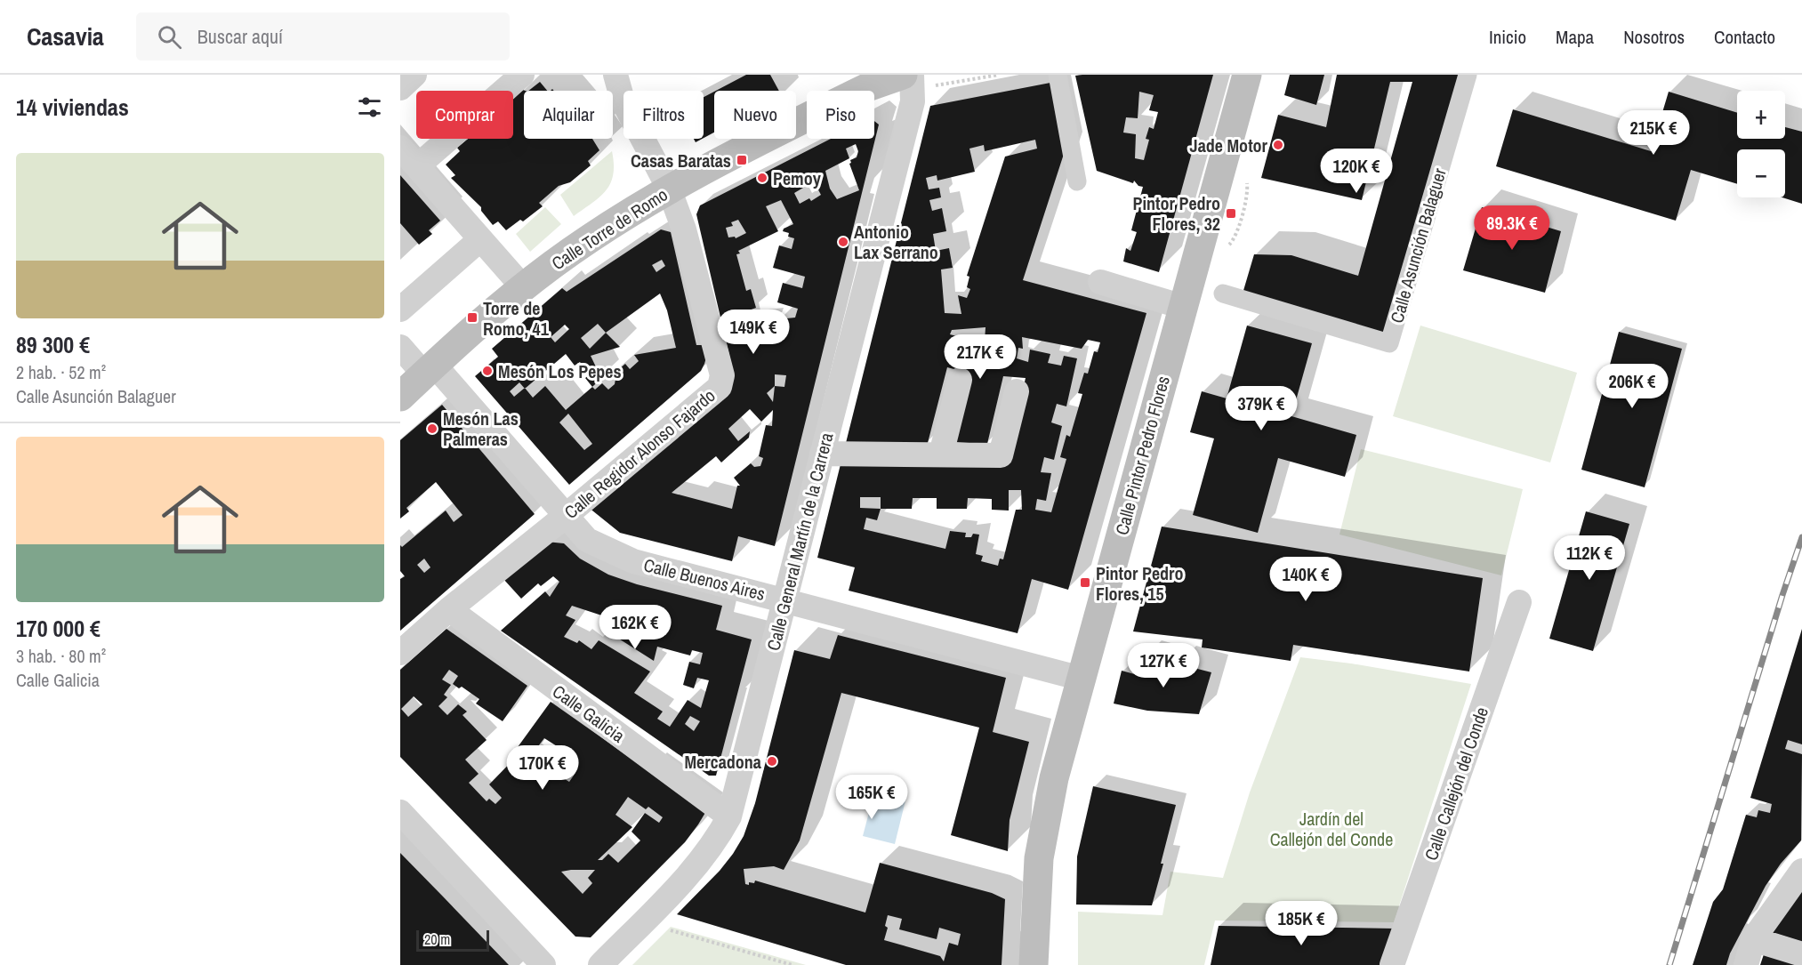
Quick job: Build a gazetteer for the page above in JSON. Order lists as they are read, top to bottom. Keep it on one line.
{"streets":{"main road":["Calle Torre de Romo","Calle Pintor Pedro Flores"],"street":["Calle Asunción Balaguer","Calle Regidor Alonso Fajardo","Calle General Martín de la Carrera","Calle Buenos Aires","Calle Galicia","Calle Callejón del Conde"]},"crossings":[["Calle Torre de Romo","Calle Regidor Alonso Fajardo"],["Calle Torre de Romo","Calle Buenos Aires"],["Calle Regidor Alonso Fajardo","Calle Buenos Aires"],["Calle Regidor Alonso Fajardo","Calle Galicia"],["Calle Pintor Pedro Flores","Calle Buenos Aires"],["Calle General Martín de la Carrera","Calle Buenos Aires"],["Calle General Martín de la Carrera","Calle Galicia"]],"parks":["Jardín del Callejón del Conde"],"places":{"other":["Jade Motor","Pemoy","Antonio Lax Serrano","Mesón Los Pepes","Mesón Las Palmeras","Mercadona"],"transit":["Casas Baratas","Pintor Pedro Flores, 32","Torre de Romo, 41","Pintor Pedro Flores, 15"]},"scale_bar":"20 m","page":{"header":"Casavia","search":"Buscar aquí","nav":["Inicio","Mapa","Nosotros","Contacto"],"heading":"14 viviendas","map_buttons":["+","−"],"chip":["Comprar","Alquilar","Filtros","Nuevo","Piso"],"price":["215K €","120K €","89.3K €","149K €","217K €","206K €","379K €","112K €","140K €","162K €","127K €","170K €","165K €","185K €"],"list":[{"name":"89 300 €","note":"2 hab. · 52 m² · Calle Asunción Balaguer"},{"name":"170 000 €","note":"3 hab. · 80 m² · Calle Galicia"}],"scale":"20 m"}}
